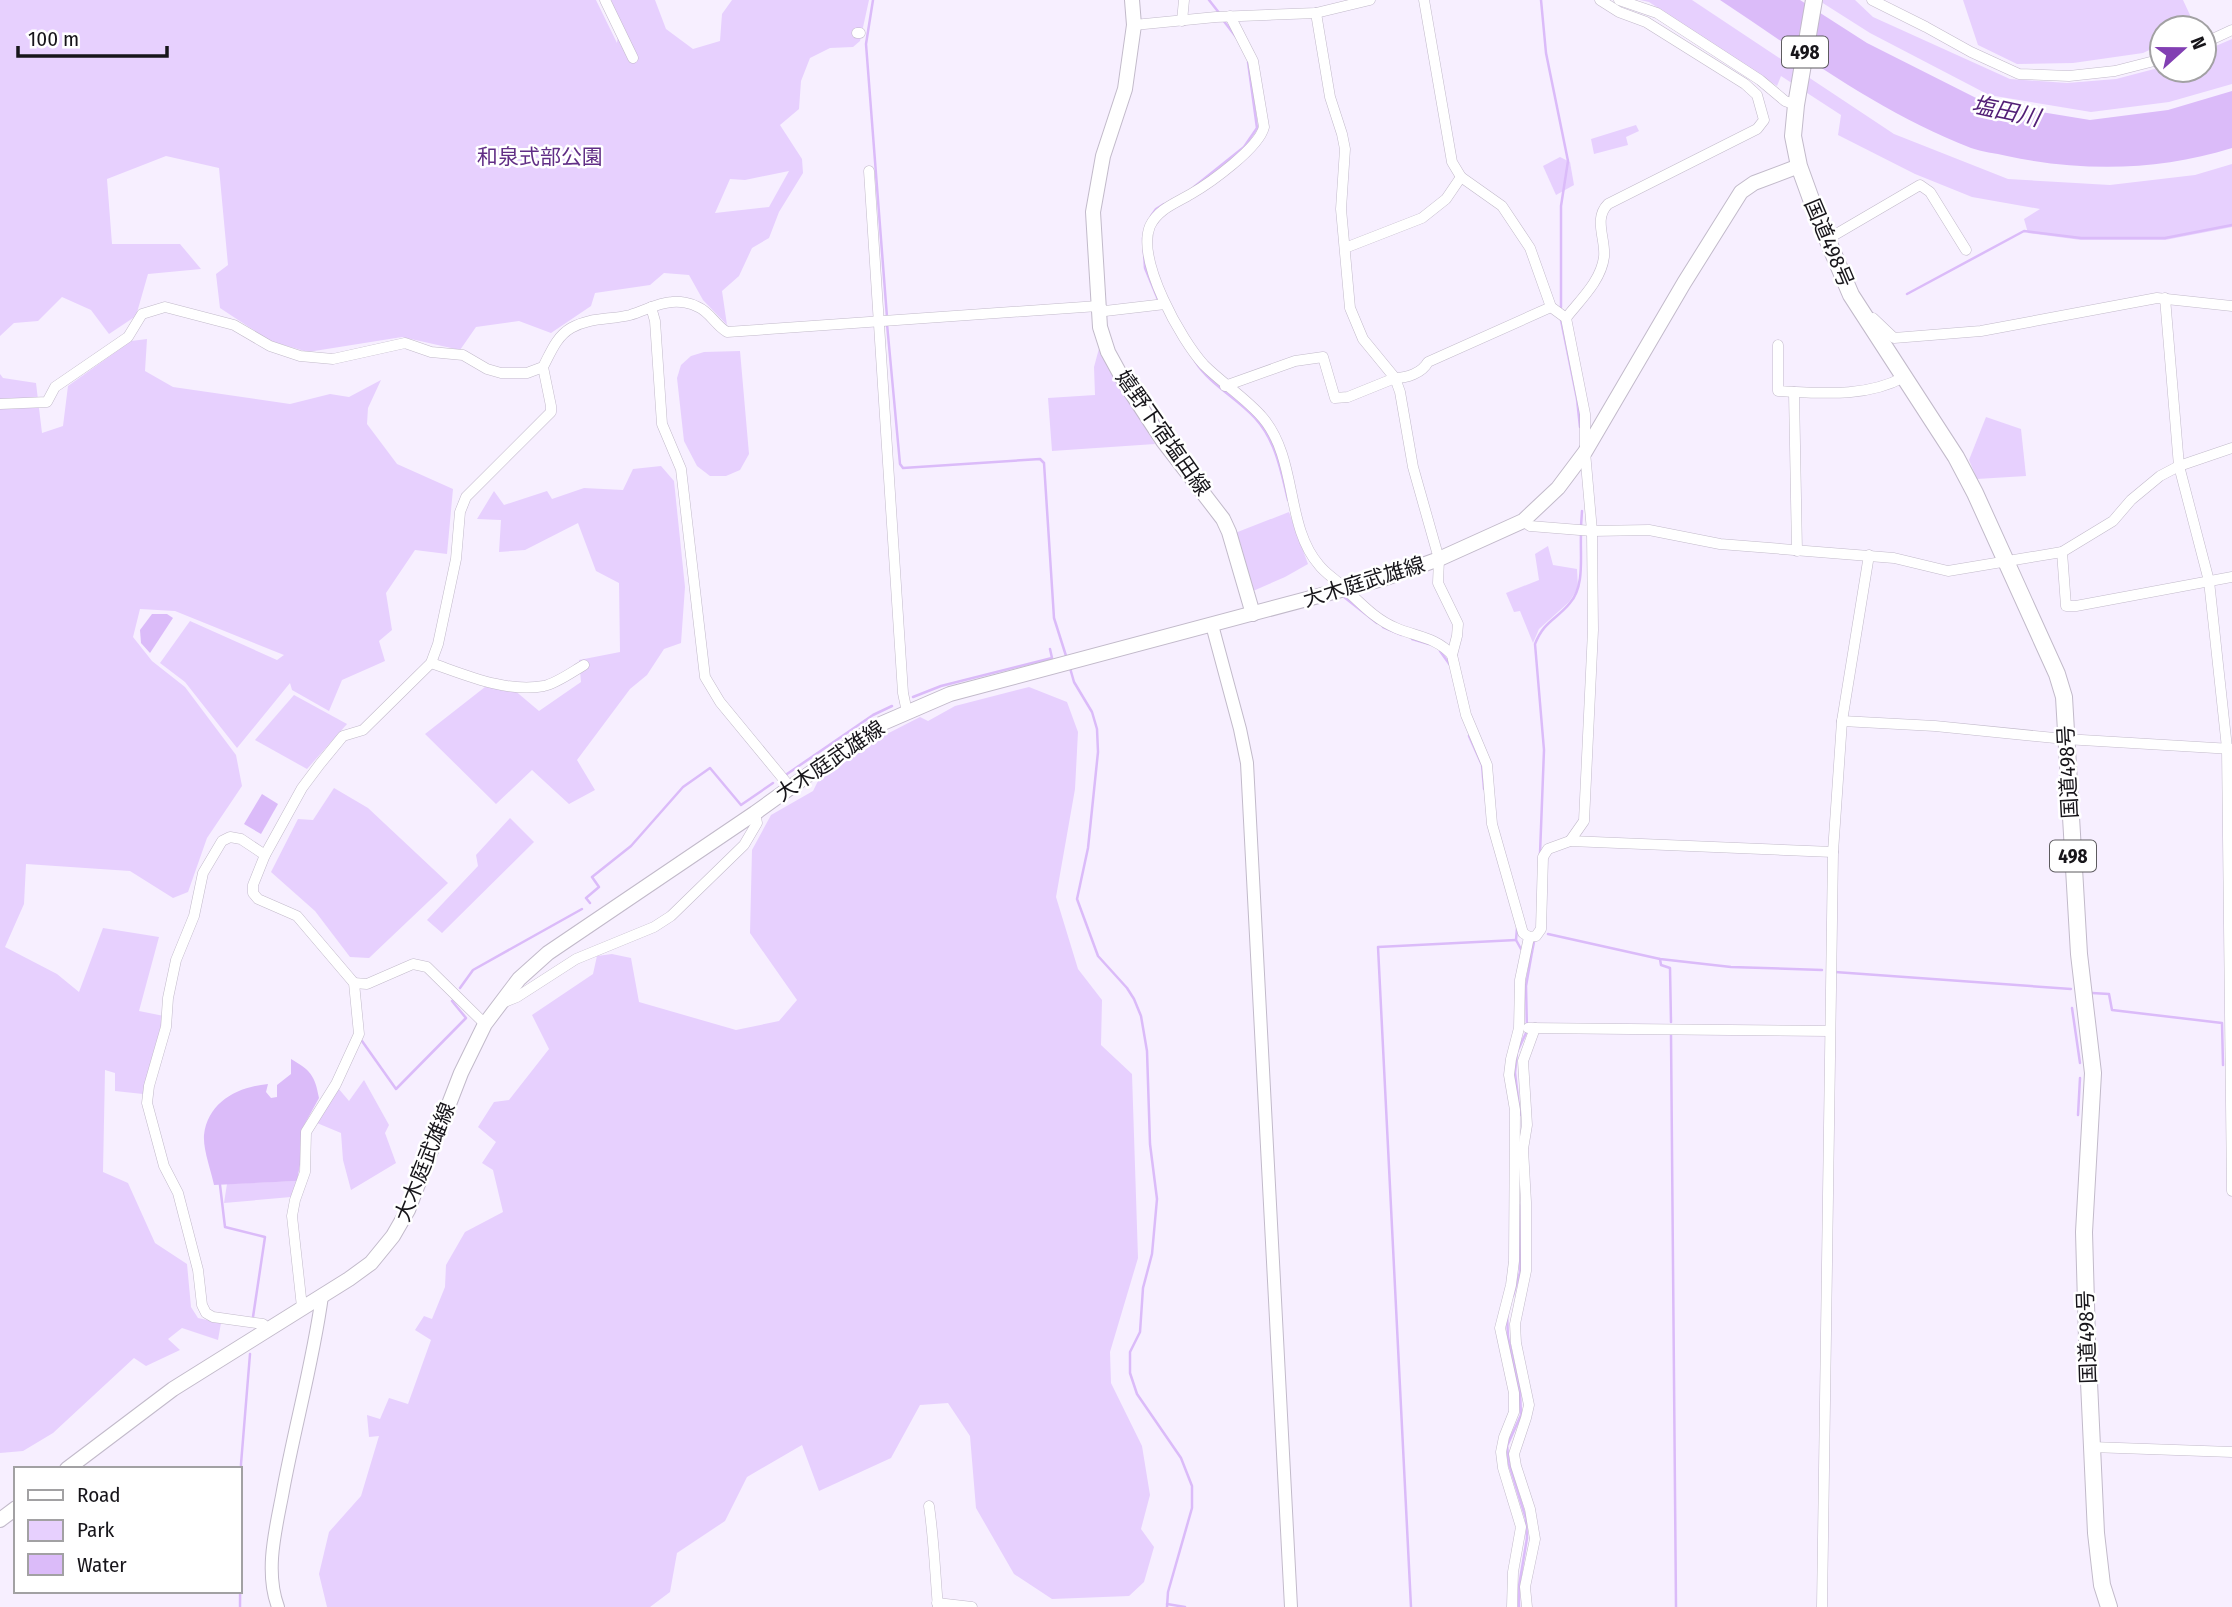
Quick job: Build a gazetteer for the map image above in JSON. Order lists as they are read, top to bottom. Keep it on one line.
{"streets":{"highway":["498","国道498号"],"main road":["嬉野下宿塩田線","大木庭武雄線"]},"crossings":[["国道498号","大木庭武雄線"],["嬉野下宿塩田線","大木庭武雄線"]],"water":["塩田川"],"parks":["和泉式部公園"],"legend":["Road","Park","Water"],"scale_bar":"100 m","north":"right"}
